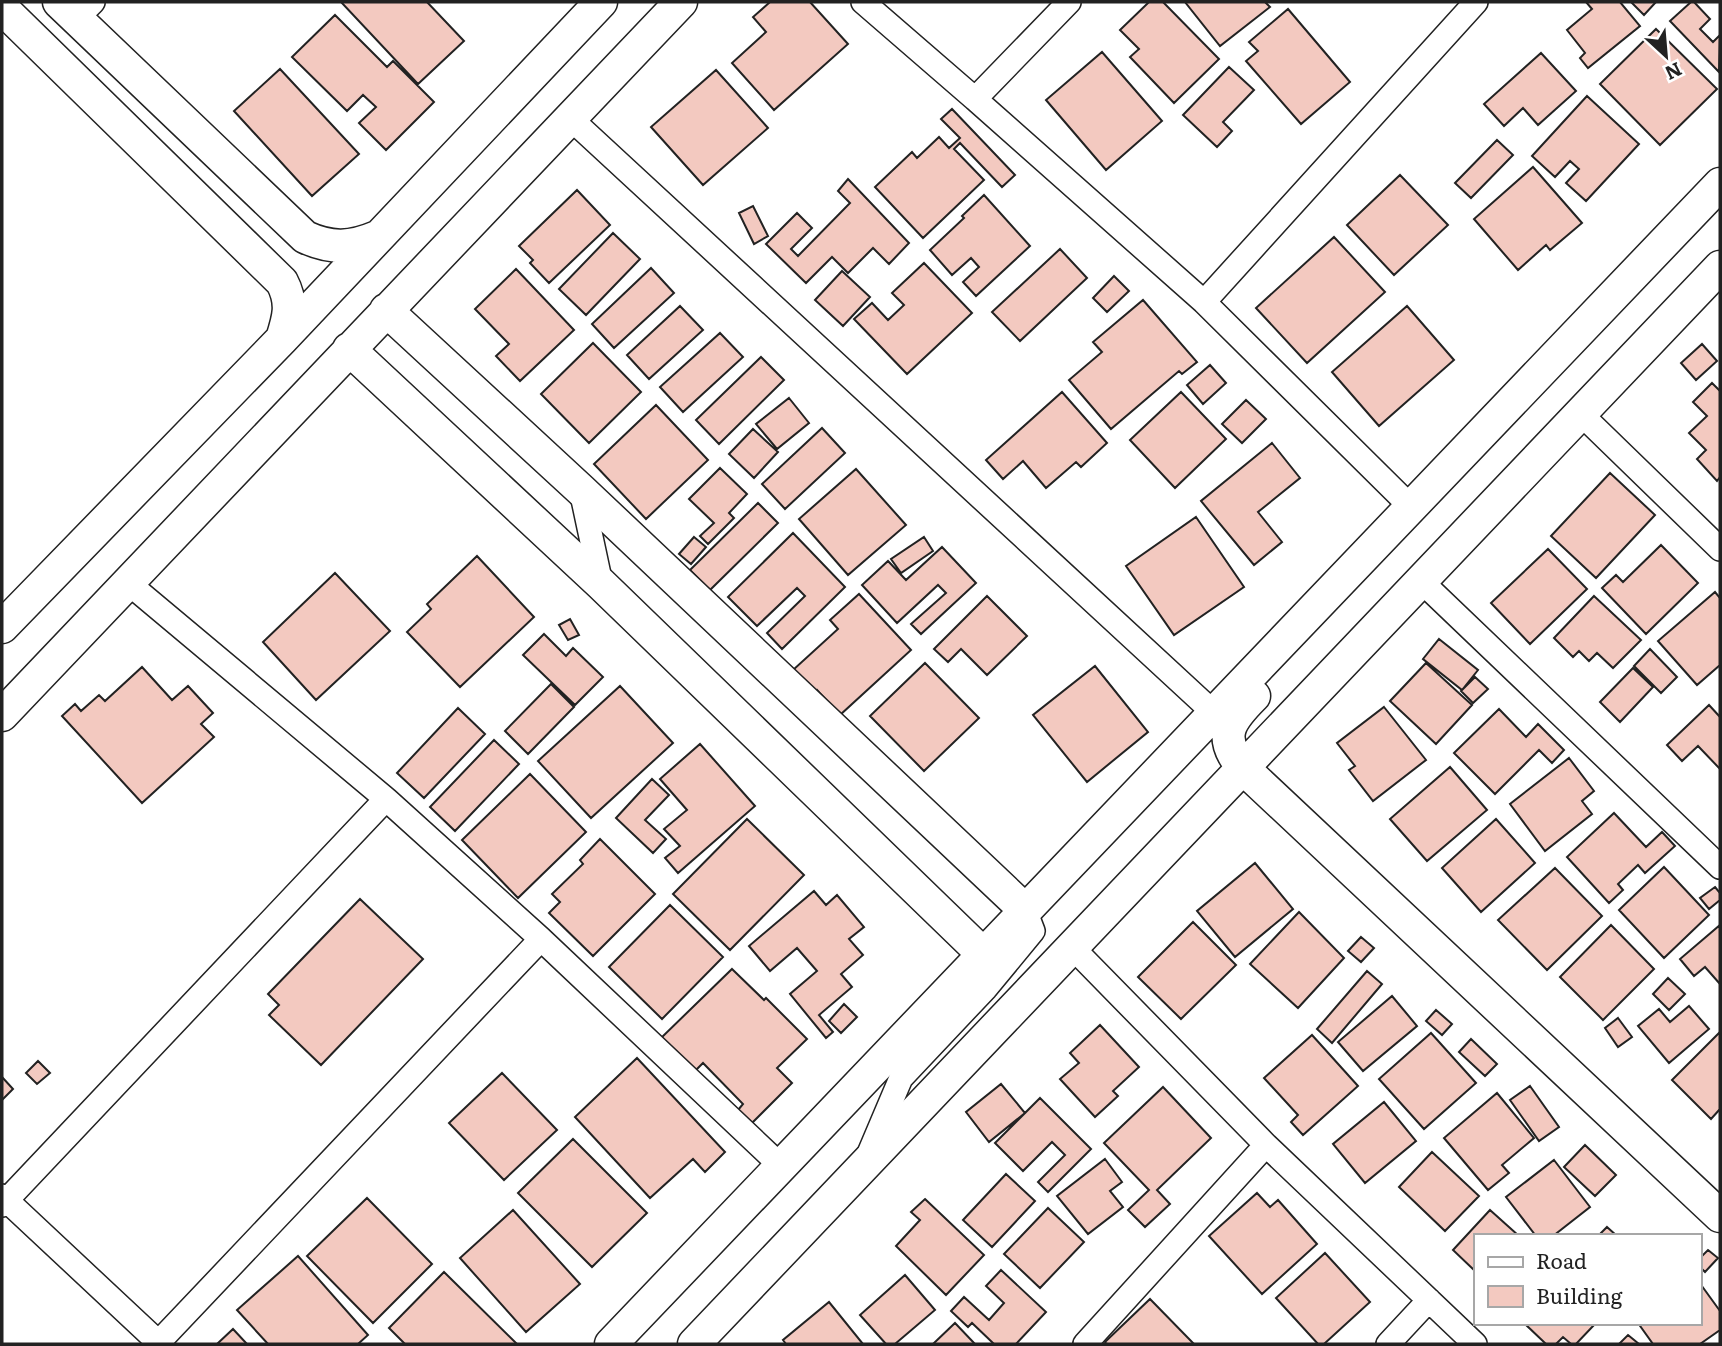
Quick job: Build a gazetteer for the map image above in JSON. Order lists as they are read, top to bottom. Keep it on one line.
{"legend":["Road","Building"],"north":"bottom right"}
